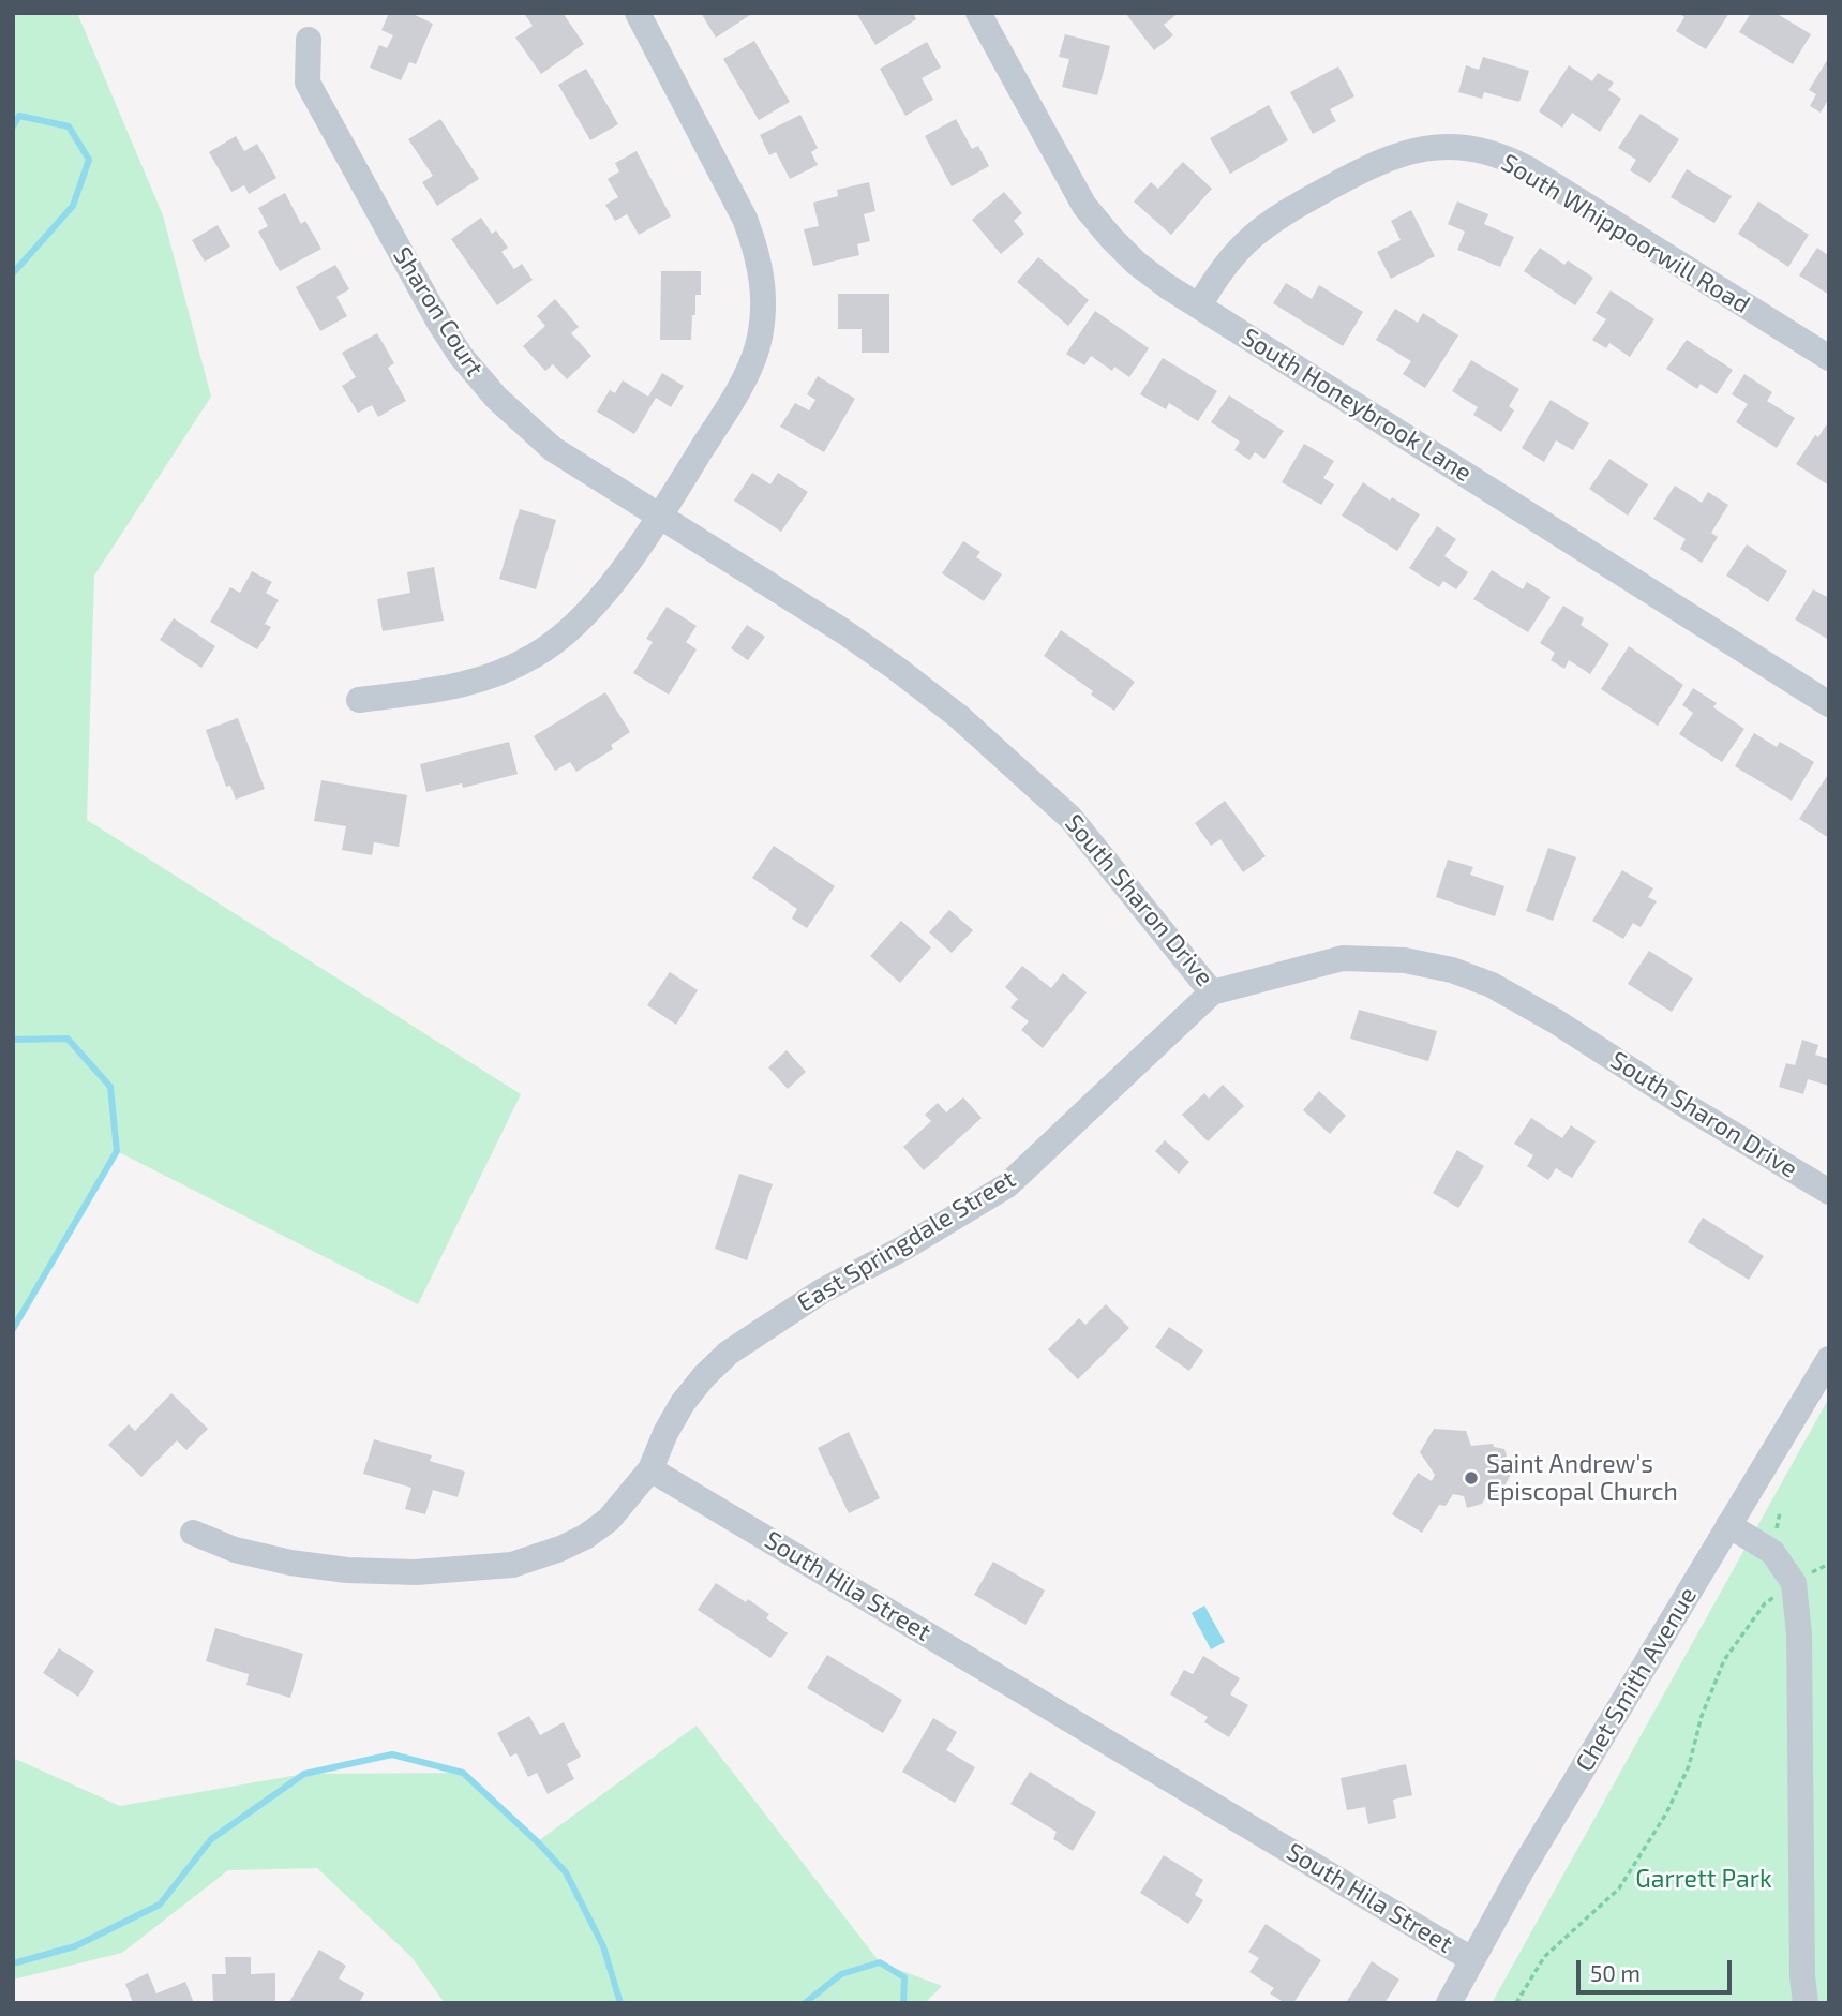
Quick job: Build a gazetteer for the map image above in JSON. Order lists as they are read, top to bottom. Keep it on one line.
{"streets":{"street":["South Whippoorwill Road","Sharon Court","South Honeybrook Lane","South Sharon Drive","East Springdale Street","South Hila Street","Chet Smith Avenue"]},"crossings":[["South Whippoorwill Road","South Honeybrook Lane"],["Sharon Court","South Sharon Drive"],["South Sharon Drive","East Springdale Street"],["East Springdale Street","South Hila Street"],["South Hila Street","Chet Smith Avenue"]],"parks":["Garrett Park"],"places":["Saint Andrew's Episcopal Church"],"scale_bar":"50 m"}
